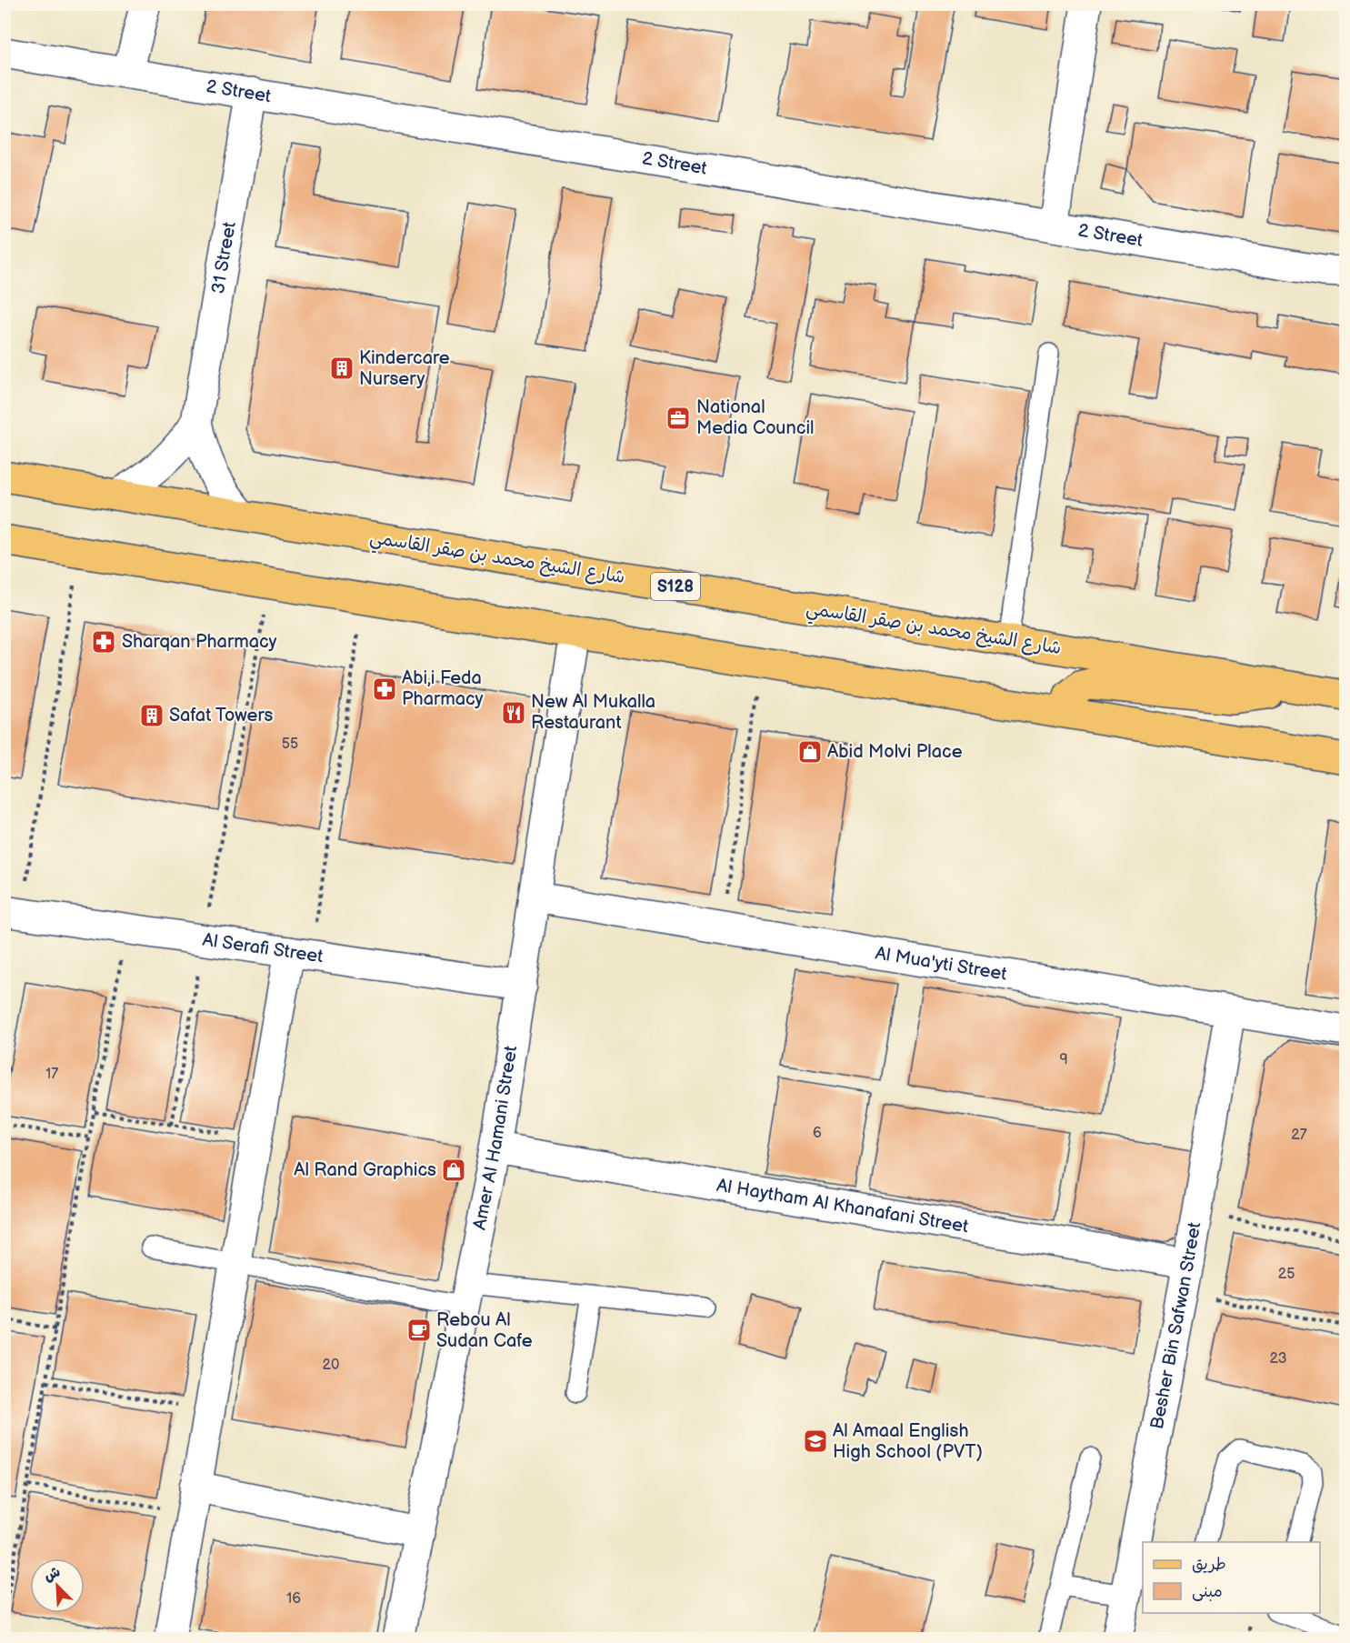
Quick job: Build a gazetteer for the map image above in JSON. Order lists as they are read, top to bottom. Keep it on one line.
{"streets":{"main road":["شارع الشيخ محمد بن صقر القاسمي","S128"],"street":["2 Street","31 Street","Al Serafi Street","Al Mua'yti Street","Amer Al Hamani Street","Al Haytham Al Khanafani Street","Besher Bin Safwan Street"]},"crossings":[["2 Street","31 Street"],["31 Street","شارع الشيخ محمد بن صقر القاسمي"],["Al Serafi Street","Amer Al Hamani Street"],["Al Mua'yti Street","Amer Al Hamani Street"],["Al Mua'yti Street","Besher Bin Safwan Street"],["Amer Al Hamani Street","Al Haytham Al Khanafani Street"],["Al Haytham Al Khanafani Street","Besher Bin Safwan Street"]],"places":{"building":["Kindercare Nursery","Safat Towers"],"office":["National Media Council"],"pharmacy":["Sharqan Pharmacy","Abi,i Feda Pharmacy"],"restaurant":["New Al Mukalla Restaurant"],"shop":["Abid Molvi Place","Al Rand Graphics"],"cafe":["Rebou Al Sudan Cafe"],"school or university":["Al Amaal English High School (PVT)"]},"house_numbers":["55","9","17","6","27","25","23","20","16"],"legend":["طريق","مبنى"],"north":"top left"}
